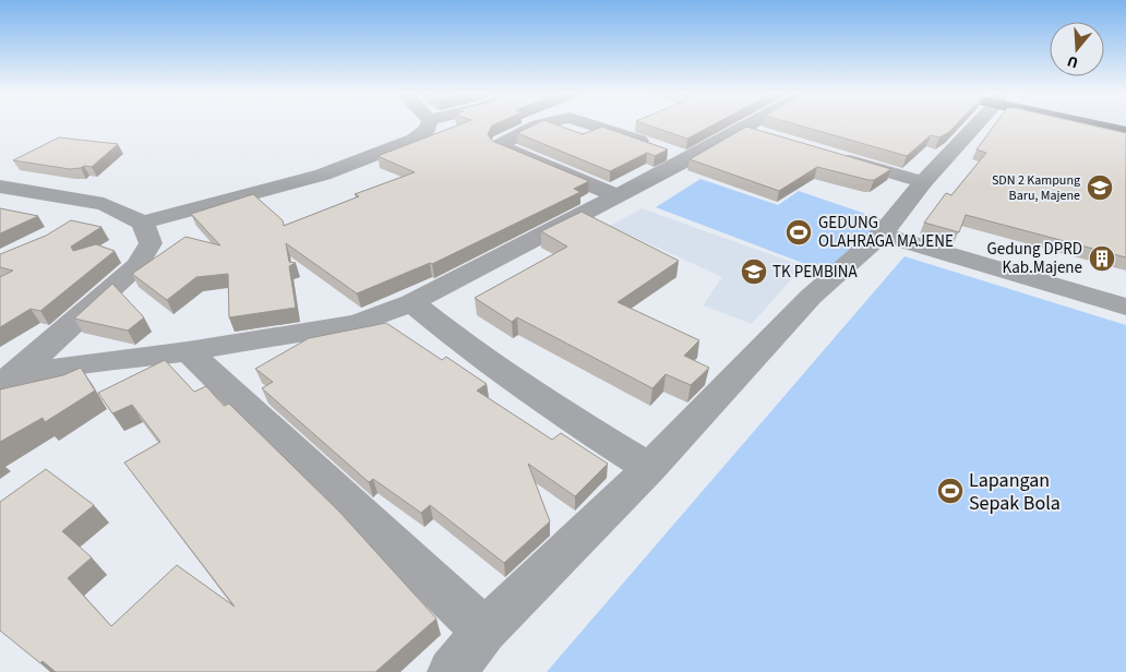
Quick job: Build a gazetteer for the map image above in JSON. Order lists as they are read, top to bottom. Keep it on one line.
{"places":{"school or university":["SDN 2 Kampung Baru, Majene","TK PEMBINA"],"sports":["GEDUNG OLAHRAGA MAJENE","Lapangan Sepak Bola"],"building":["Gedung DPRD Kab.Majene"]},"north":"bottom"}
